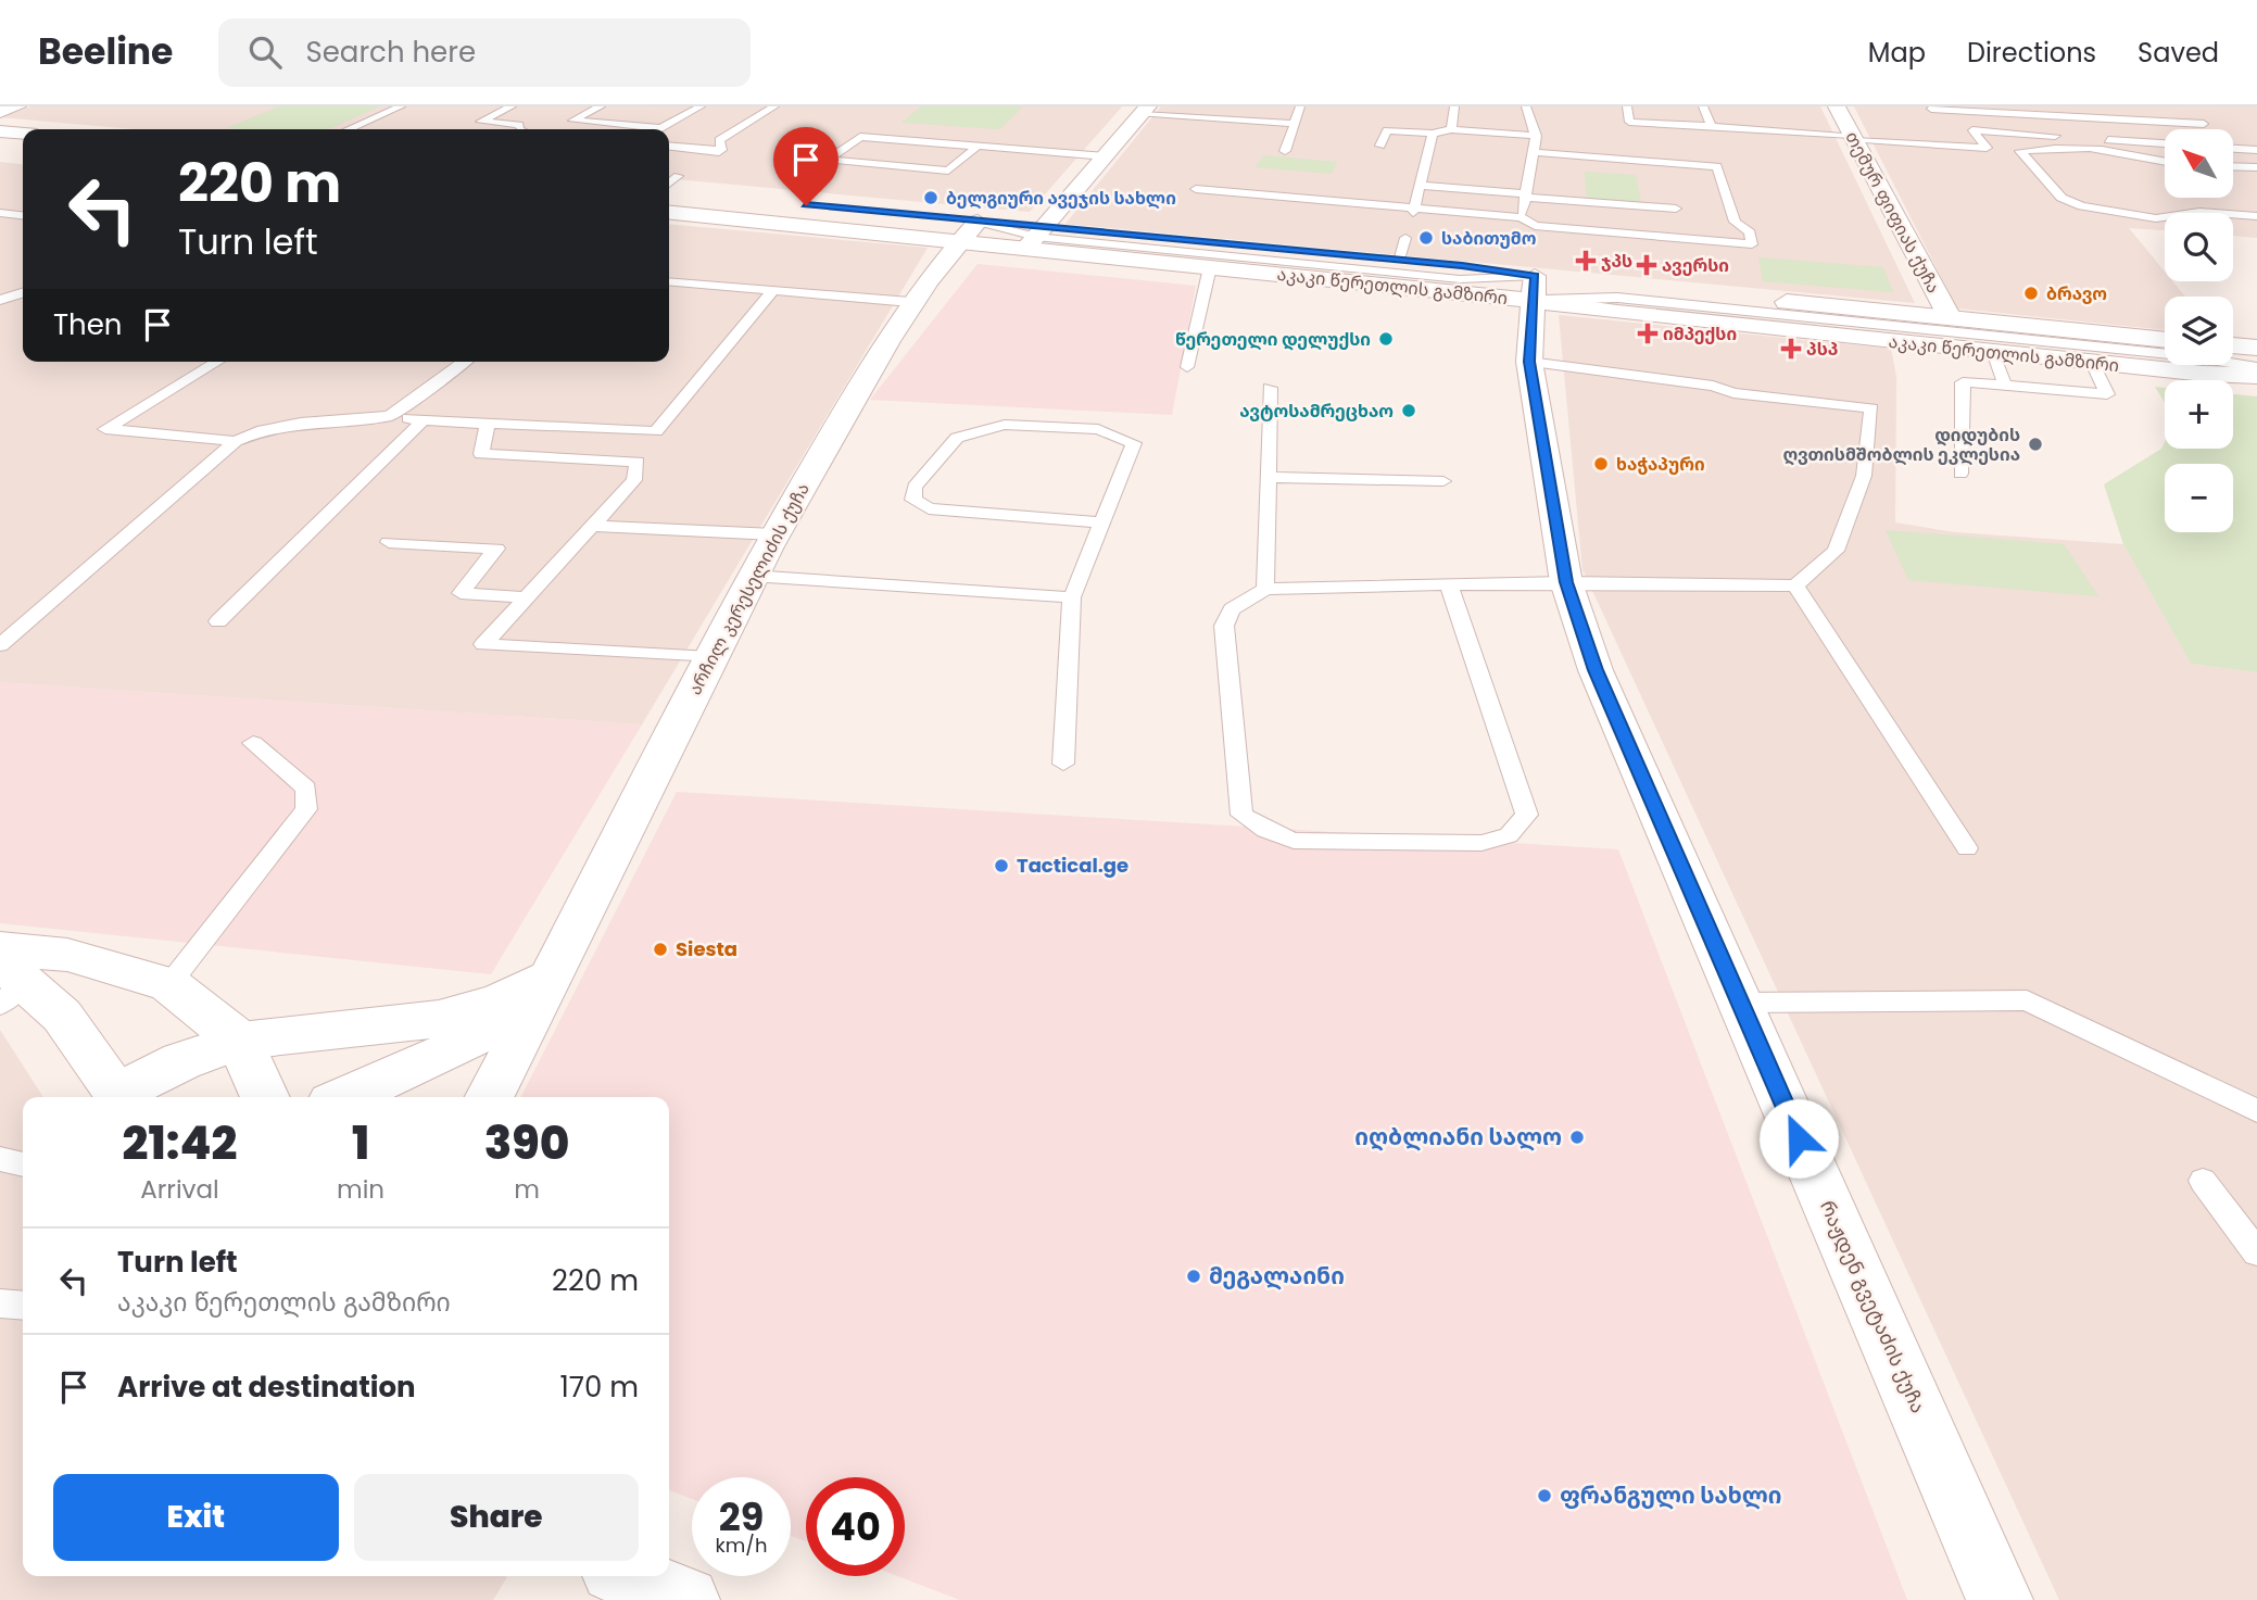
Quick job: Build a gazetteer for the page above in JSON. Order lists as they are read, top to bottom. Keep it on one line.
{"streets":{"street":["თემურ ფიფიას ქუჩა","აკაკი წერეთლის გამზირი","არჩილ კერესელიძის ქუჩა","რაჟდენ გვეტაძის ქუჩა"]},"crossings":[["თემურ ფიფიას ქუჩა","აკაკი წერეთლის გამზირი"],["აკაკი წერეთლის გამზირი","არჩილ კერესელიძის ქუჩა"],["აკაკი წერეთლის გამზირი","რაჟდენ გვეტაძის ქუჩა"]],"places":{"other":["ბელგიური ავეჯის სახლი","საბითუმო","ბრავო","წერეთელი დელუქსი","ავტოსამრეცხაო","დიდუბის ღვთისმშობლის ეკლესია","ხაჭაპური","Tactical.ge","Siesta","იღბლიანი სალო","მეგალაინი","ფრანგული სახლი"],"health":["ჯპს","ავერსი","იმპექსი","პსპ"]},"north":"top left","page":{"header":"Beeline","search":"Search here","nav":["Map","Directions","Saved"],"map_buttons":["+","−"],"turn":["220 m","Turn left"],"then":"Then","eta":["21:42","Arrival","1","min","390","m"],"list":[{"name":"Turn left","note":"აკაკი წერეთლის გამზირი","value":"220 m"},{"name":"Arrive at destination","value":"170 m"}],"buttons":["Exit","Share"],"speed":"29 km/h","limit":"40"}}
